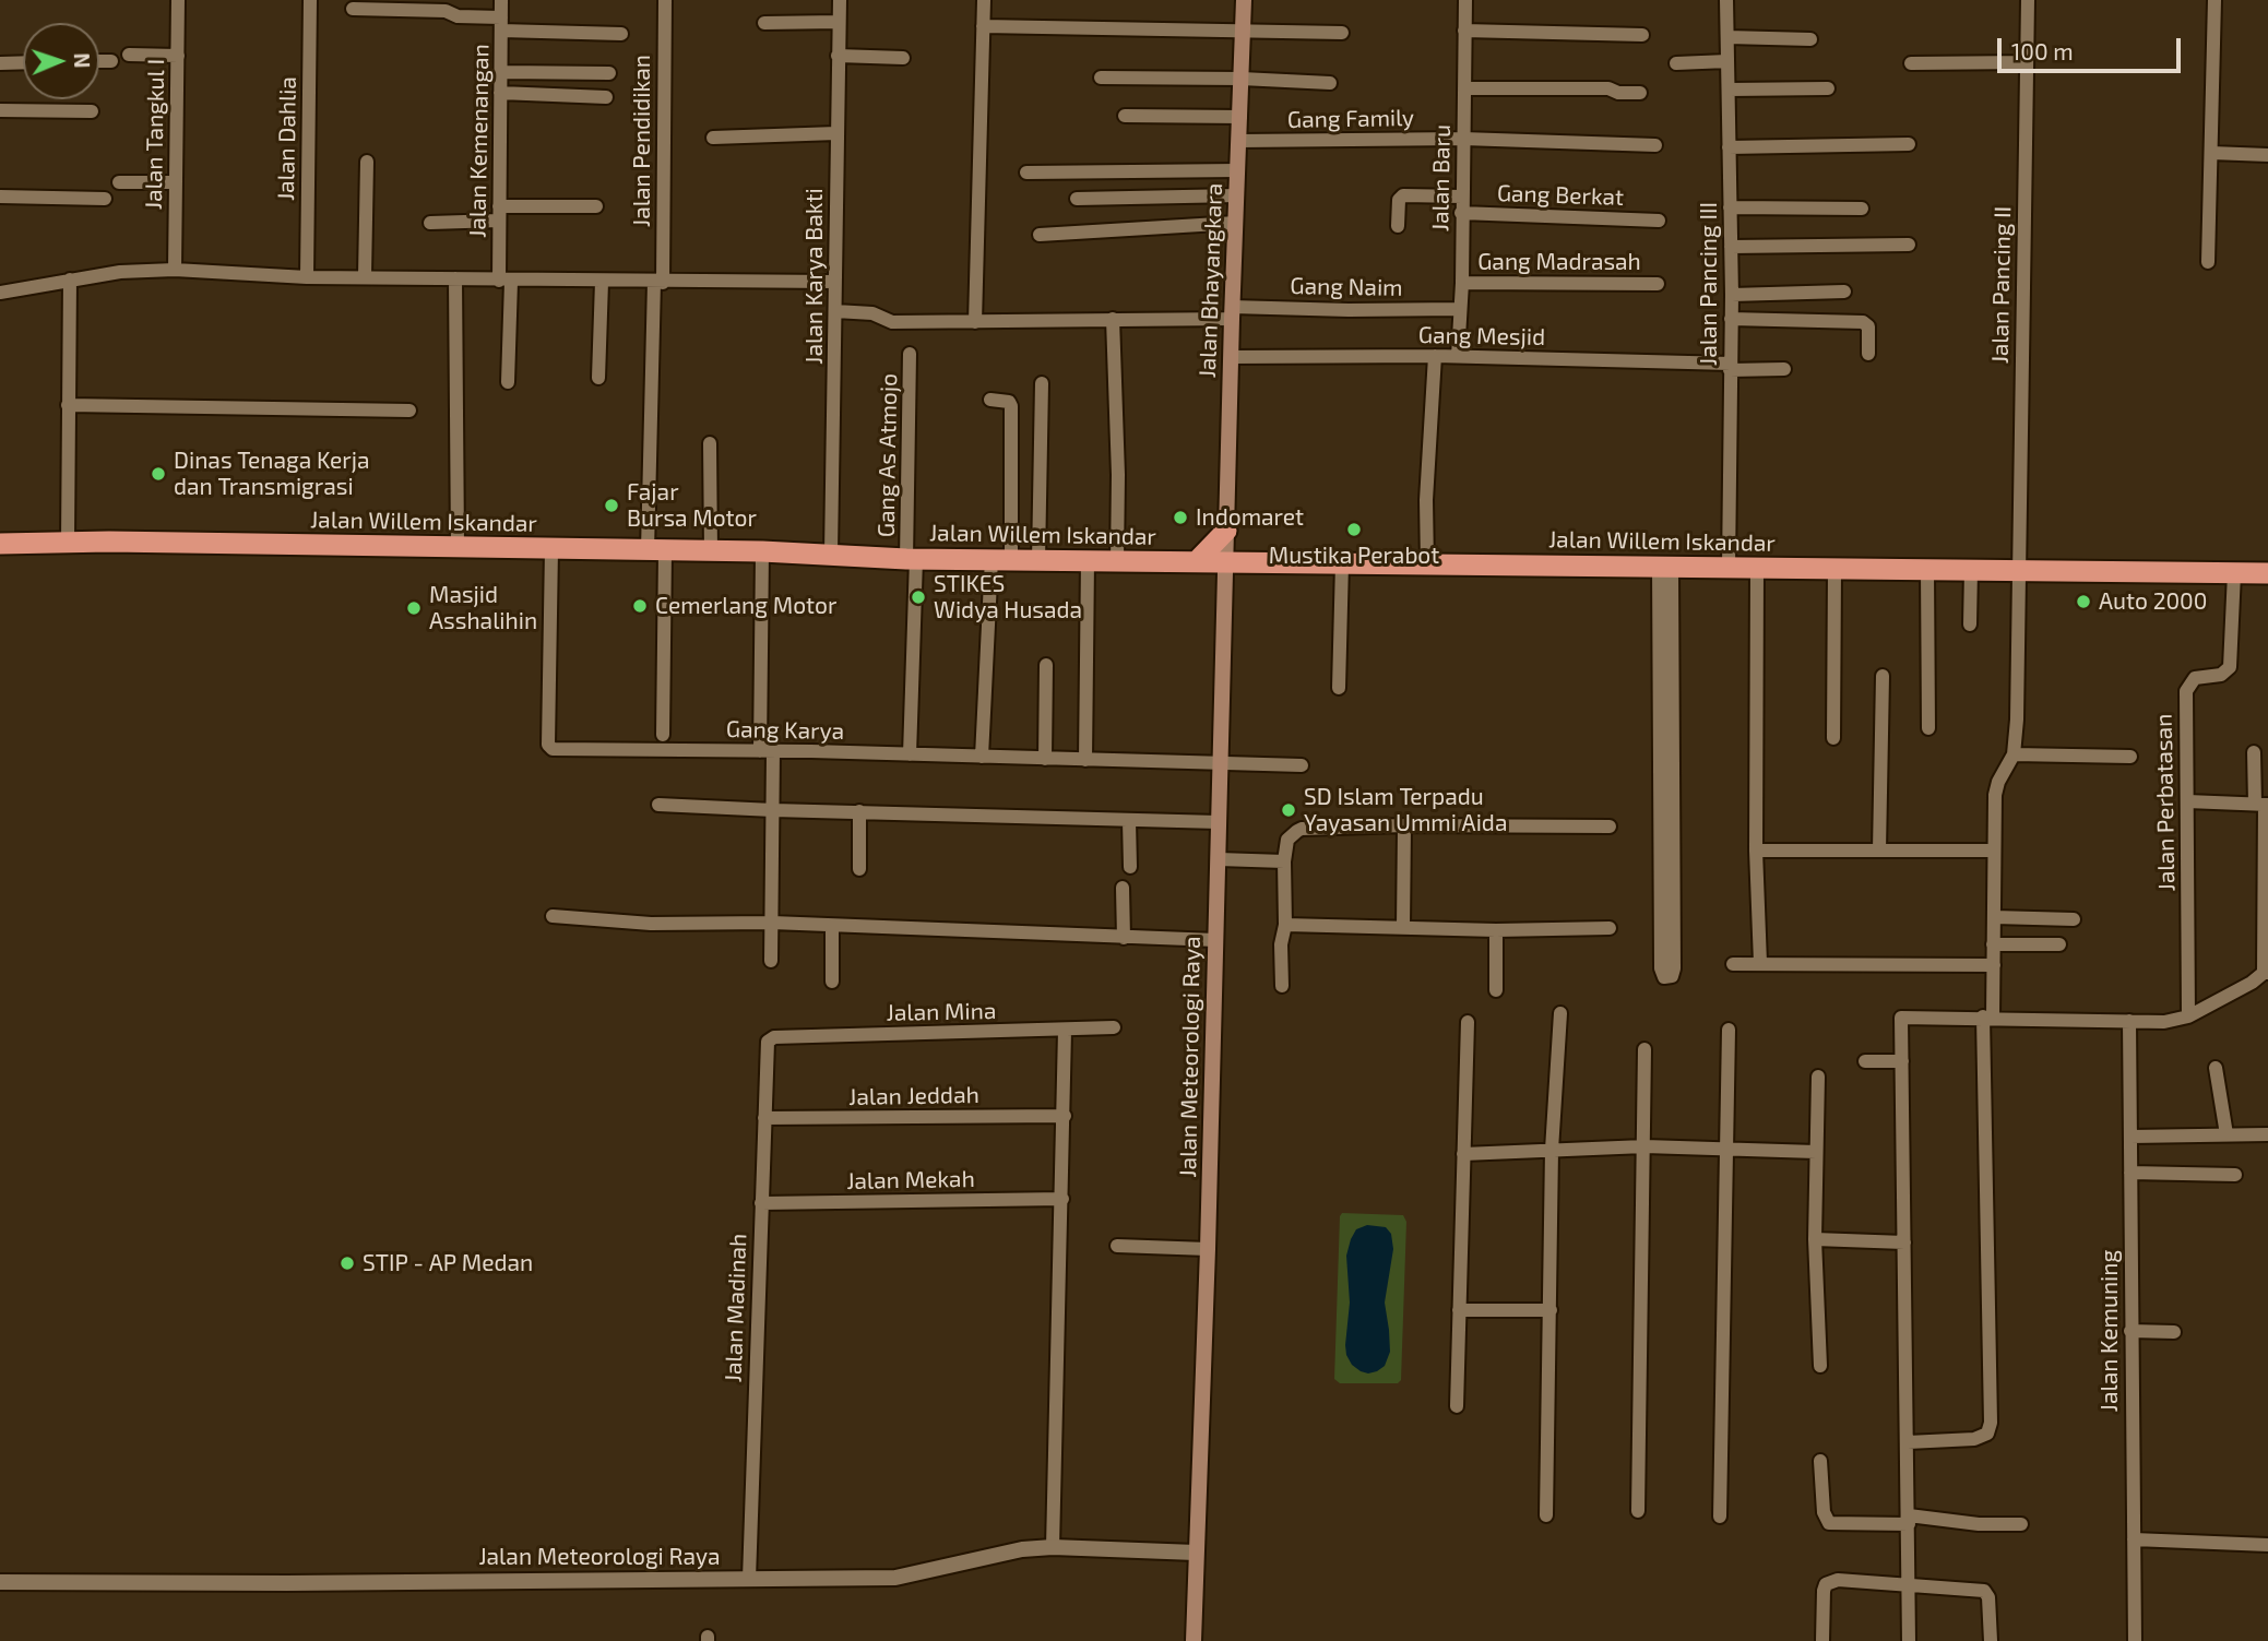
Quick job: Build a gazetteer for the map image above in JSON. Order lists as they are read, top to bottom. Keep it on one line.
{"streets":{"highway":["Jalan Willem Iskandar"],"main road":["Jalan Bhayangkara","Jalan Meteorologi Raya"],"street":["Gang Family","Jalan Tangkul I","Jalan Dahlia","Jalan Kemenangan","Jalan Pendidikan","Jalan Baru","Gang Berkat","Gang Madrasah","Jalan Karya Bakti","Jalan Pancing III","Jalan Pancing II","Gang Naim","Gang Mesjid","Gang As Atmojo","Gang Karya","Jalan Perbatasan","Jalan Mina","Jalan Jeddah","Jalan Mekah","Jalan Madinah","Jalan Kemuning"]},"crossings":[["Gang Family","Jalan Baru"],["Gang Family","Jalan Bhayangkara"],["Jalan Pendidikan","Jalan Willem Iskandar"],["Jalan Baru","Gang Berkat"],["Jalan Baru","Gang Madrasah"],["Jalan Baru","Gang Naim"],["Jalan Baru","Gang Mesjid"],["Jalan Karya Bakti","Gang Naim"],["Jalan Karya Bakti","Jalan Willem Iskandar"],["Jalan Bhayangkara","Gang Naim"],["Jalan Bhayangkara","Gang Mesjid"],["Jalan Bhayangkara","Jalan Willem Iskandar"],["Jalan Bhayangkara","Jalan Meteorologi Raya"],["Jalan Pancing III","Gang Mesjid"],["Jalan Pancing III","Jalan Willem Iskandar"],["Jalan Pancing II","Jalan Willem Iskandar"],["Gang As Atmojo","Jalan Willem Iskandar"],["Gang As Atmojo","Gang Karya"],["Jalan Willem Iskandar","Gang Karya"],["Jalan Willem Iskandar","Jalan Perbatasan"],["Jalan Willem Iskandar","Jalan Meteorologi Raya"],["Gang Karya","Jalan Meteorologi Raya"],["Jalan Mina","Jalan Madinah"],["Jalan Meteorologi Raya","Jalan Madinah"],["Jalan Jeddah","Jalan Madinah"],["Jalan Mekah","Jalan Madinah"]],"places":["Dinas Tenaga Kerja dan Transmigrasi","Fajar Bursa Motor","Indomaret","Mustika Perabot","STIKES Widya Husada","Auto 2000","Cemerlang Motor","Masjid Asshalihin","SD Islam Terpadu Yayasan Ummi Aida","STIP - AP Medan"],"scale_bar":"100 m","north":"right"}
